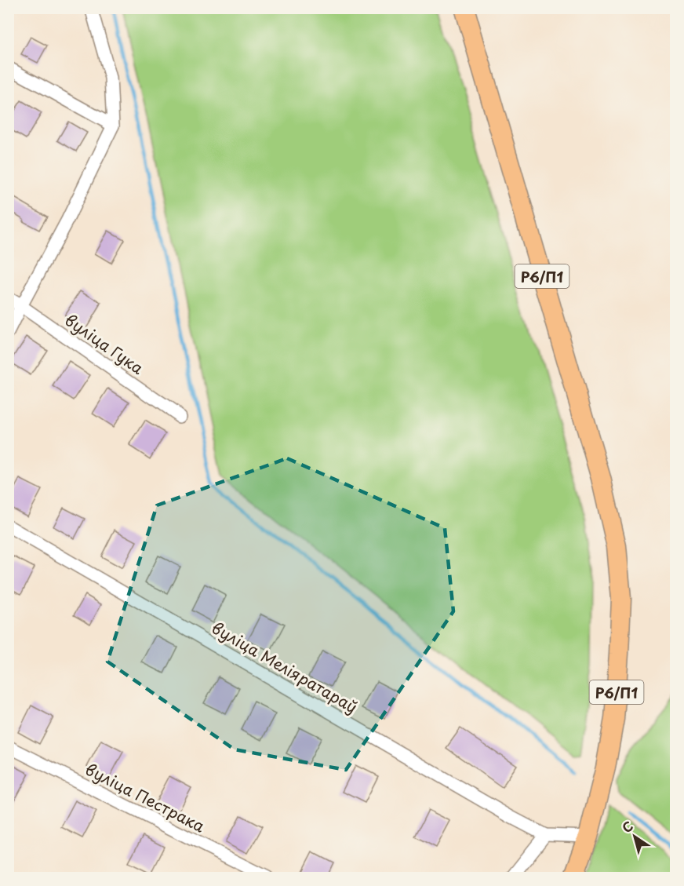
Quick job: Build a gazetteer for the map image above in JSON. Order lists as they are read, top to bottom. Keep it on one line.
{"streets":{"main road":["Р6/П1"],"street":["вуліца Гука","вуліца Меліяратараў","вуліца Пестрака"]},"north":"top left"}
